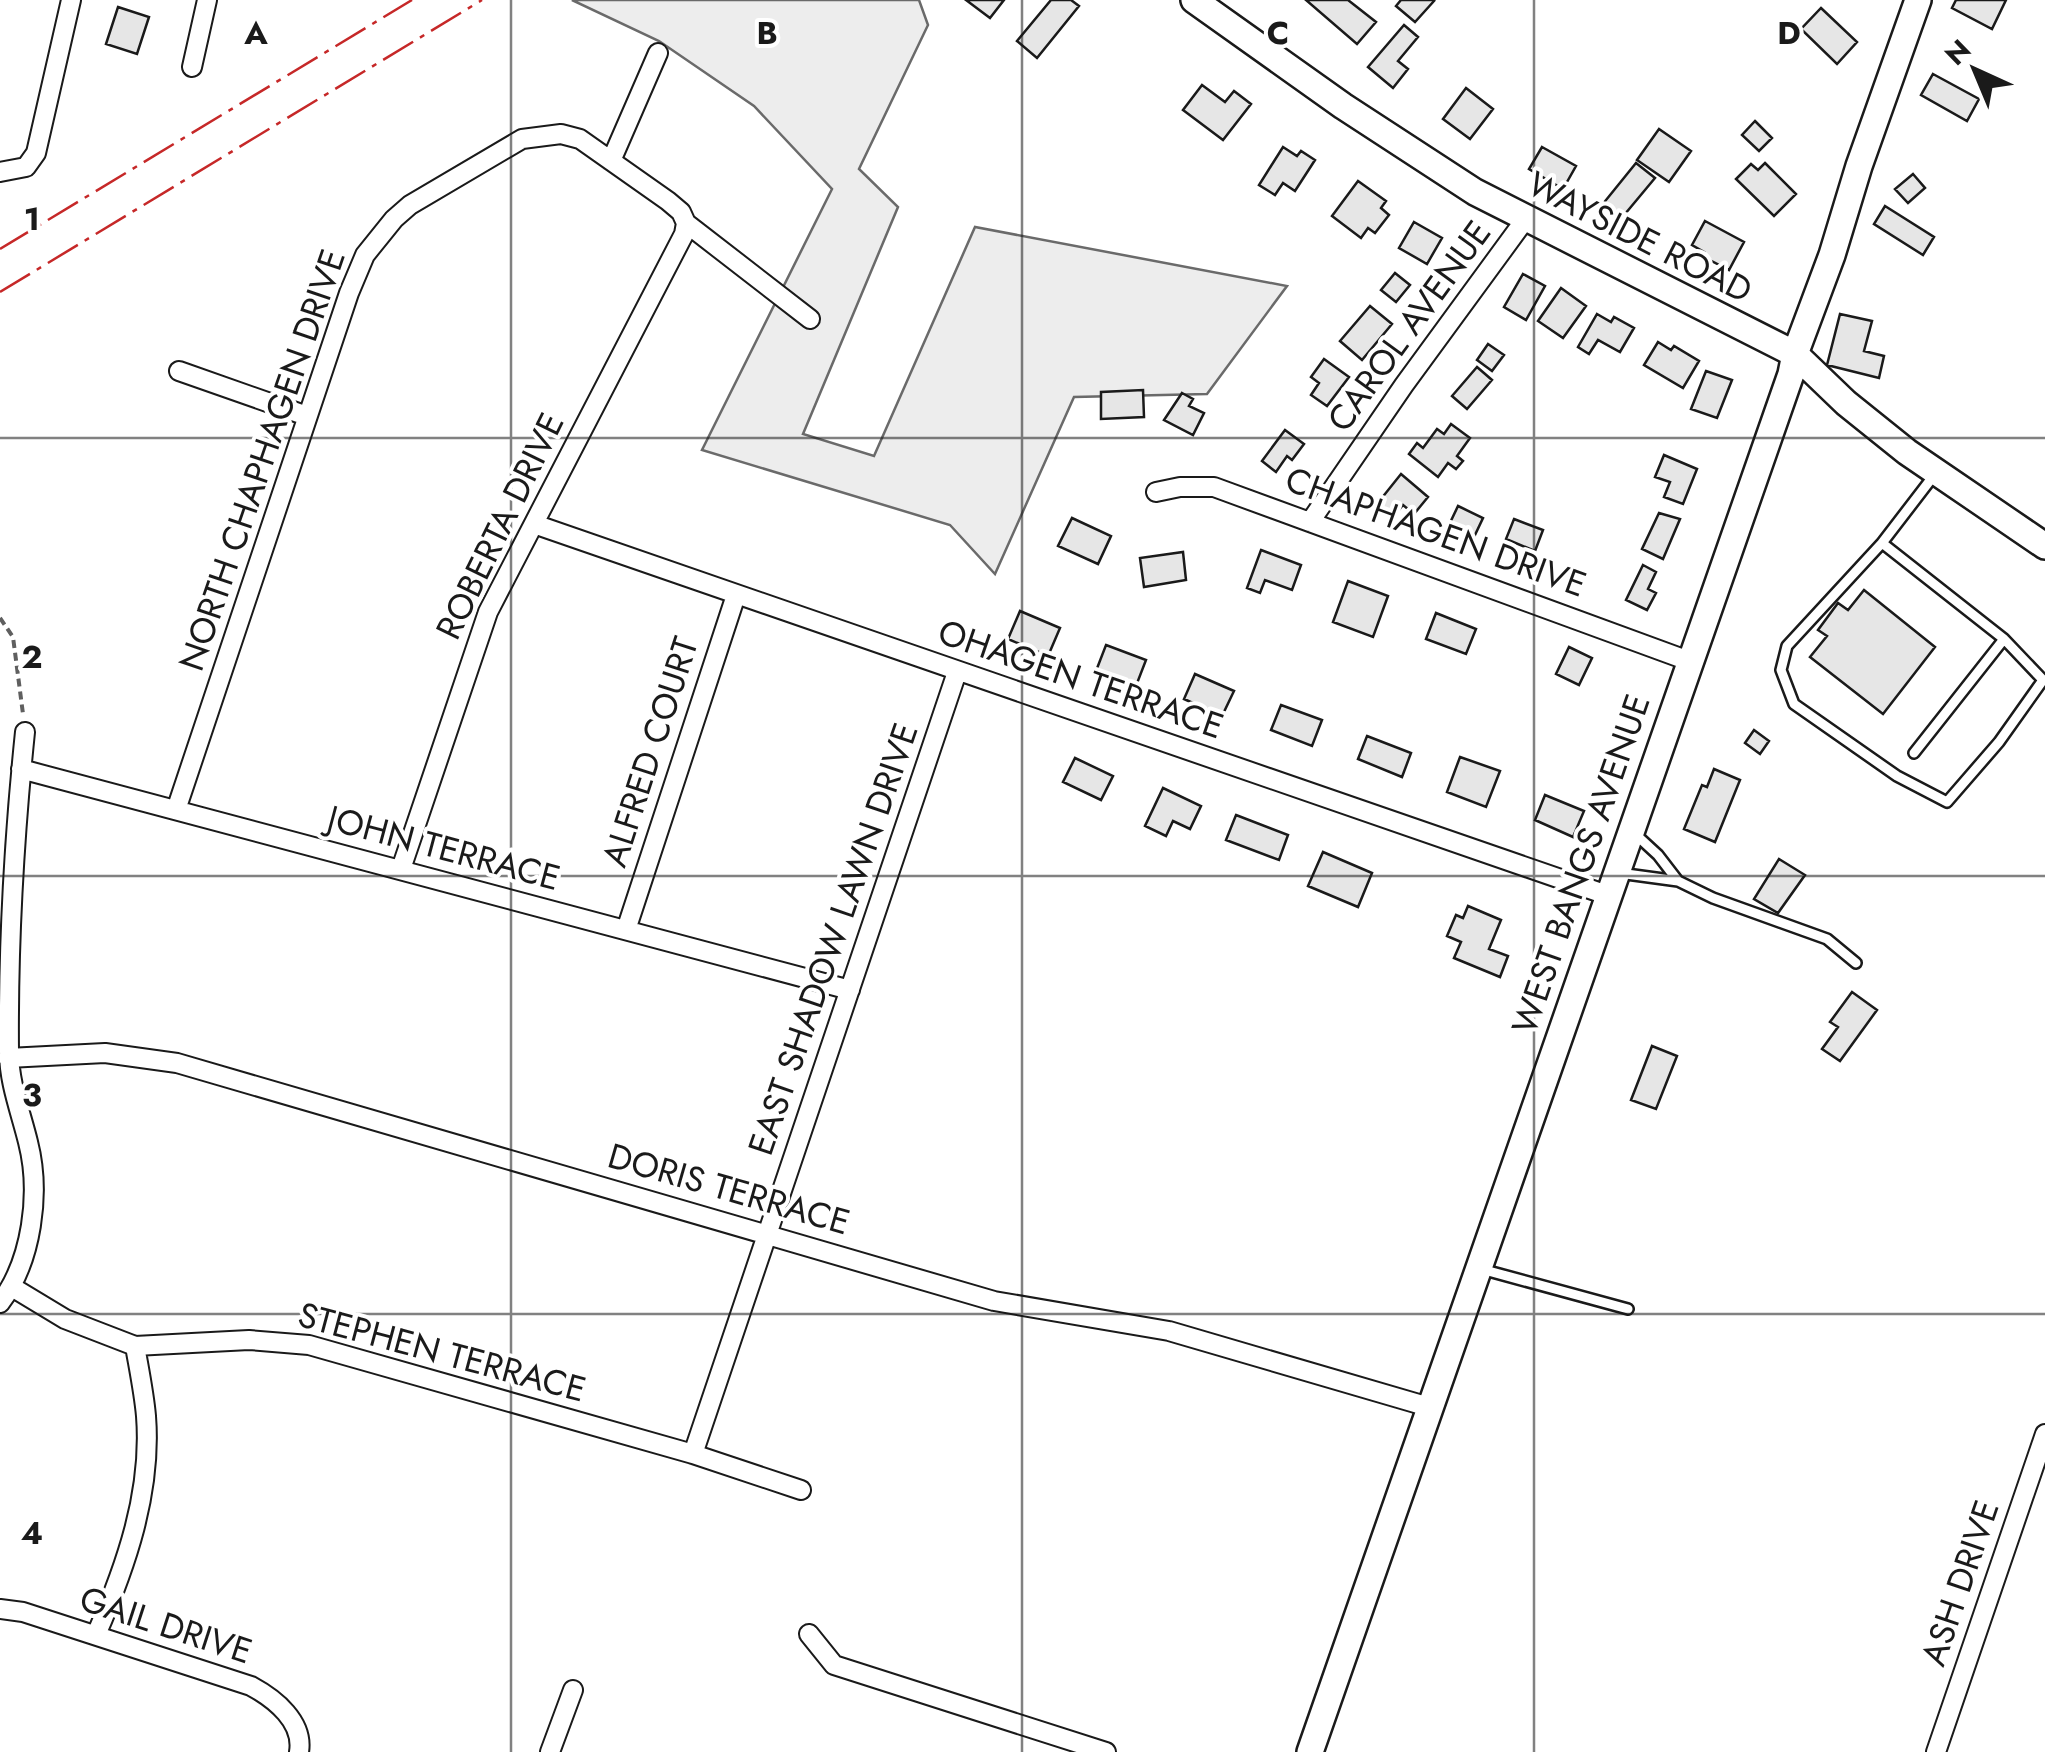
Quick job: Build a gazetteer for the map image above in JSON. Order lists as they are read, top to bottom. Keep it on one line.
{"streets":{"street":["WAYSIDE ROAD","CAROL AVENUE","NORTH CHAPHAGEN DRIVE","ROBERTA DRIVE","CHAPHAGEN DRIVE","OHAGEN TERRACE","ALFRED COURT","JOHN TERRACE","WEST BANGS AVENUE","EAST SHADOW LAWN DRIVE","DORIS TERRACE","STEPHEN TERRACE","ASH DRIVE","GAIL DRIVE"]},"crossings":[["WAYSIDE ROAD","CAROL AVENUE"],["WAYSIDE ROAD","WEST BANGS AVENUE"],["CAROL AVENUE","CHAPHAGEN DRIVE"],["NORTH CHAPHAGEN DRIVE","ROBERTA DRIVE"],["NORTH CHAPHAGEN DRIVE","JOHN TERRACE"],["ROBERTA DRIVE","OHAGEN TERRACE"],["ROBERTA DRIVE","JOHN TERRACE"],["CHAPHAGEN DRIVE","WEST BANGS AVENUE"],["OHAGEN TERRACE","ALFRED COURT"],["OHAGEN TERRACE","WEST BANGS AVENUE"],["OHAGEN TERRACE","EAST SHADOW LAWN DRIVE"],["ALFRED COURT","JOHN TERRACE"],["JOHN TERRACE","EAST SHADOW LAWN DRIVE"],["WEST BANGS AVENUE","DORIS TERRACE"],["EAST SHADOW LAWN DRIVE","DORIS TERRACE"],["EAST SHADOW LAWN DRIVE","STEPHEN TERRACE"]],"north":"top left","grid":{"columns":["A","B","C","D"],"rows":["1","2","3","4"]}}
